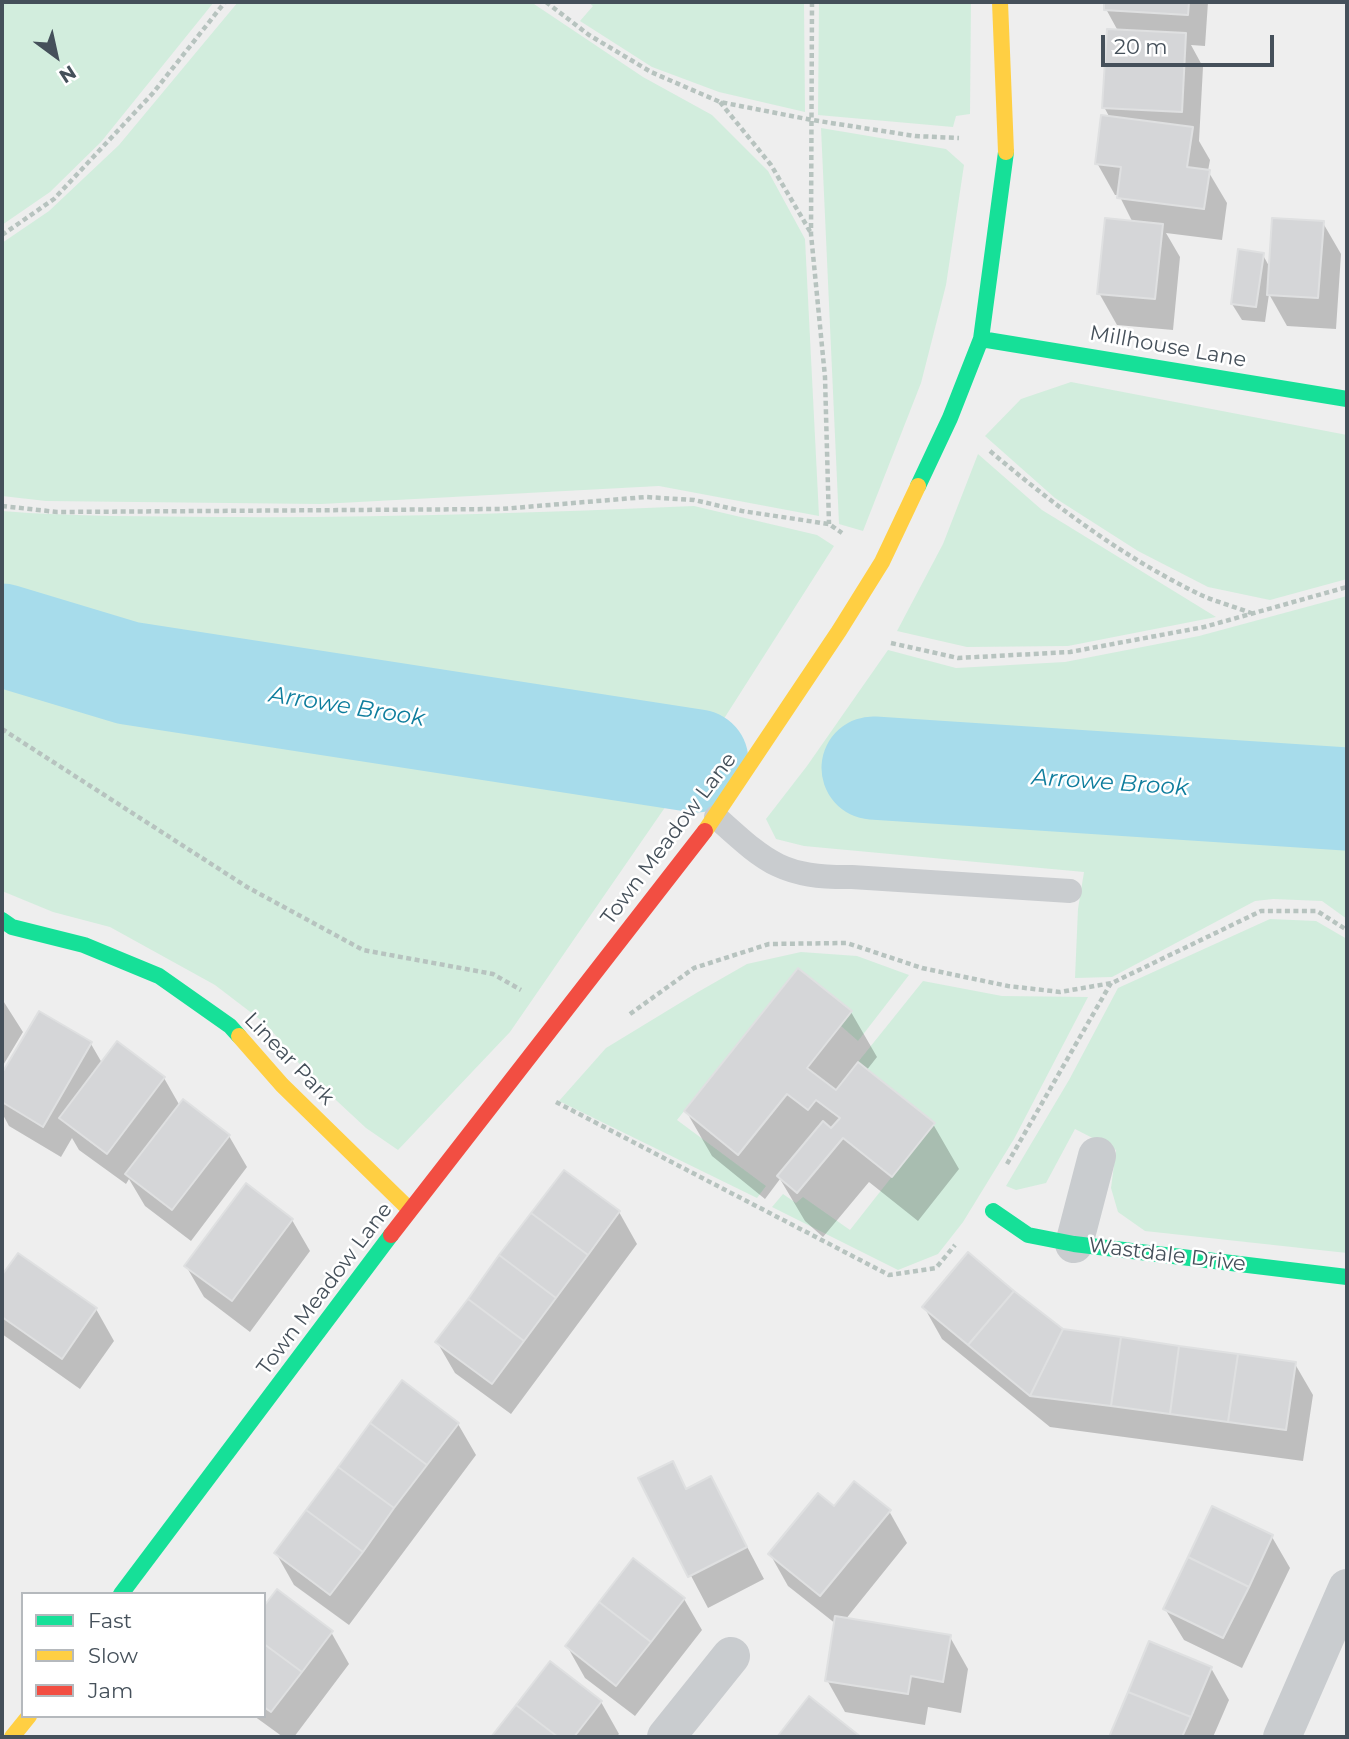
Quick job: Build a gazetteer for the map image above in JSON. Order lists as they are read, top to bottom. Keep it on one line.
{"streets":{"street":["Millhouse Lane","Town Meadow Lane","Linear Park","Wastdale Drive"]},"crossings":[["Millhouse Lane","Town Meadow Lane"],["Town Meadow Lane","Linear Park"]],"water":["Arrowe Brook"],"legend":["Fast","Slow","Jam"],"scale_bar":"20 m","north":"bottom right"}
